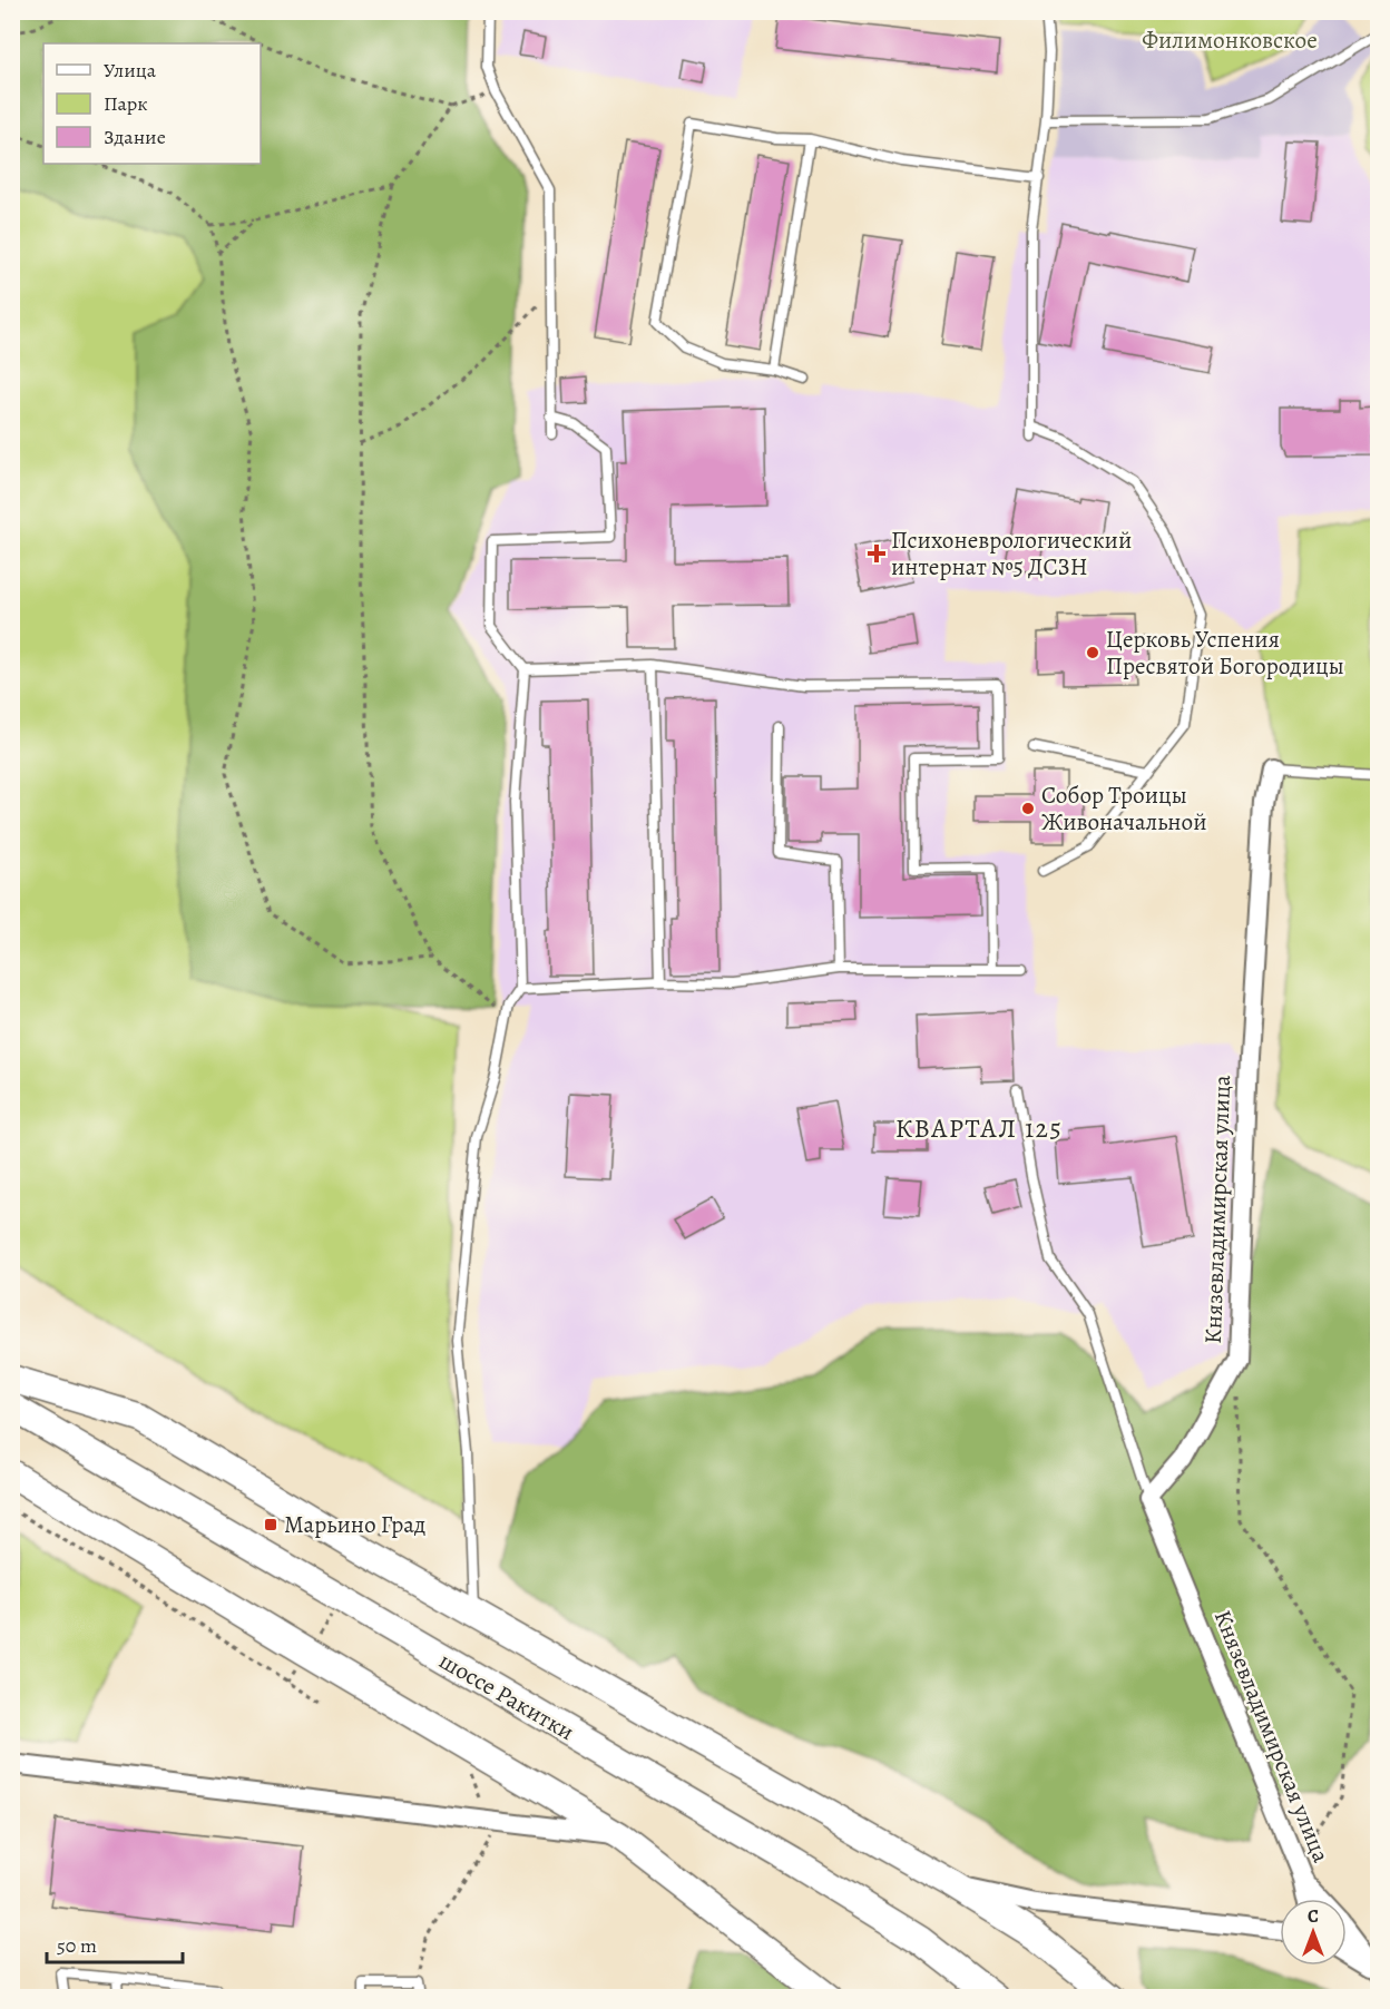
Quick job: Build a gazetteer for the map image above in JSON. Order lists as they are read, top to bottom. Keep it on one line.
{"streets":{"street":["Князевладимирская улица","шоссе Ракитки"]},"districts":["КВАРТАЛ 125"],"parks":["Филимонковское"],"places":{"health":["Психоневрологический интернат №5 ДСЗН"],"other":["Церковь Успения Пресвятой Богородицы","Собор Троицы Живоначальной"],"transit":["Марьино Град"]},"legend":["Улица","Парк","Здание"],"scale_bar":"50 m","north":"top"}
